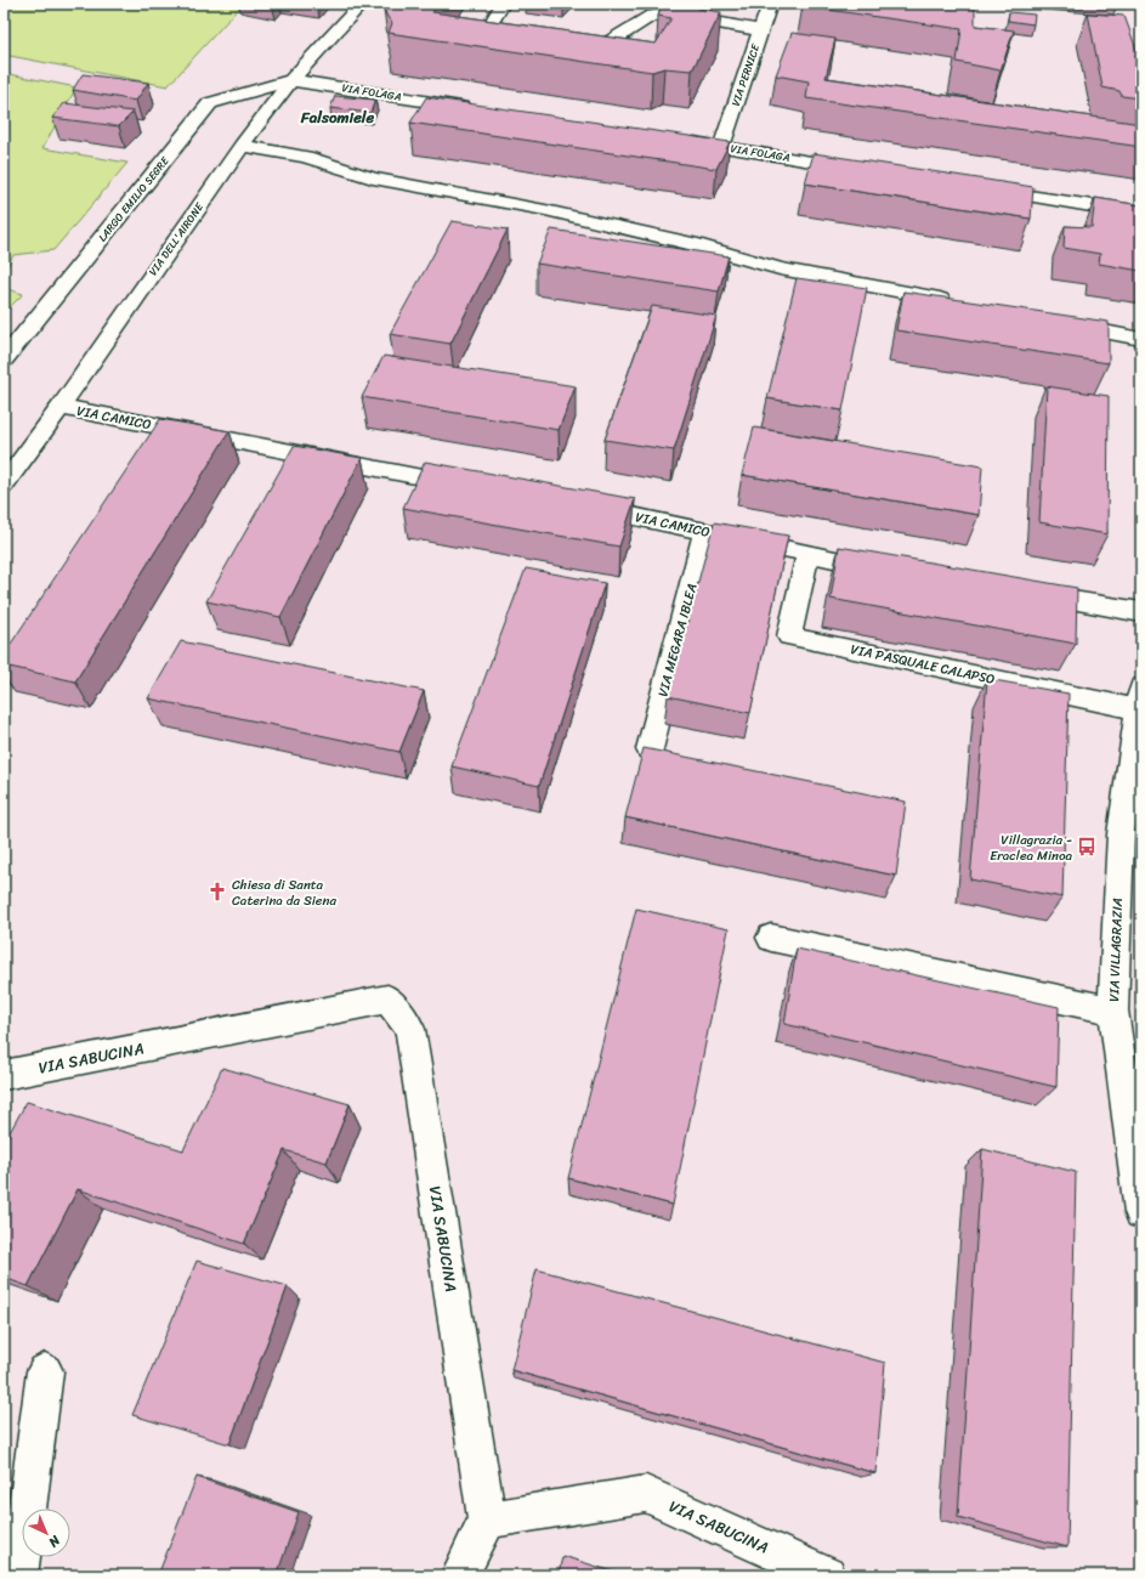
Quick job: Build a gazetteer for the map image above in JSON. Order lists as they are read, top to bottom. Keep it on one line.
{"streets":{"street":["VIA PERNICE","VIA FOLAGA","LARGO EMILIO SEGRE","VIA DELL'AIRONE","VIA CAMICO","VIA MEGARA IBLEA","VIA PASQUALE CALAPSO","VIA VILLAGRAZIA","VIA SABUCINA"]},"crossings":[["VIA PERNICE","VIA FOLAGA"],["VIA FOLAGA","LARGO EMILIO SEGRE"],["VIA FOLAGA","VIA DELL'AIRONE"],["LARGO EMILIO SEGRE","VIA DELL'AIRONE"],["VIA DELL'AIRONE","VIA CAMICO"],["VIA CAMICO","VIA MEGARA IBLEA"],["VIA CAMICO","VIA PASQUALE CALAPSO"],["VIA PASQUALE CALAPSO","VIA VILLAGRAZIA"]],"districts":["Falsomiele"],"places":{"bus stop":["Villagrazia - Eraclea Minoa"],"church":["Chiesa di Santa Caterina da Siena"]},"north":"bottom right"}
